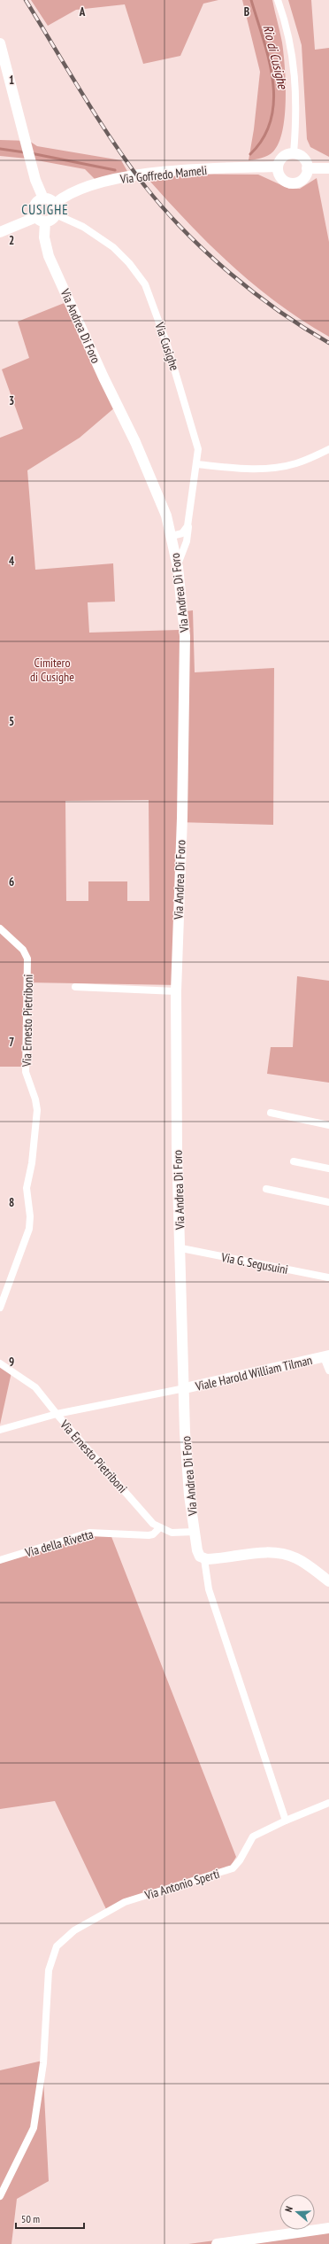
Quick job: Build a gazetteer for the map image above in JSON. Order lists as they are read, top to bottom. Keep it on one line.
{"streets":{"street":["Via Goffredo Mameli","Via Andrea Di Foro","Via Cusighe","Via Ernesto Pietriboni","Via G. Segusuini","Viale Harold William Tilman","Via della Rivetta","Via Antonio Sperti"]},"crossings":[["Via Goffredo Mameli","Via Andrea Di Foro"],["Via Goffredo Mameli","Via Cusighe"],["Via Andrea Di Foro","Via Cusighe"],["Via Andrea Di Foro","Via G. Segusuini"],["Via Andrea Di Foro","Viale Harold William Tilman"],["Via Ernesto Pietriboni","Via della Rivetta"]],"districts":["CUSIGHE"],"water":["Rio di Cusighe"],"parks":["Cimitero di Cusighe"],"scale_bar":"50 m","north":"left","grid":{"columns":["A","B"],"rows":["1","2","3","4","5","6","7","8","9"]}}
